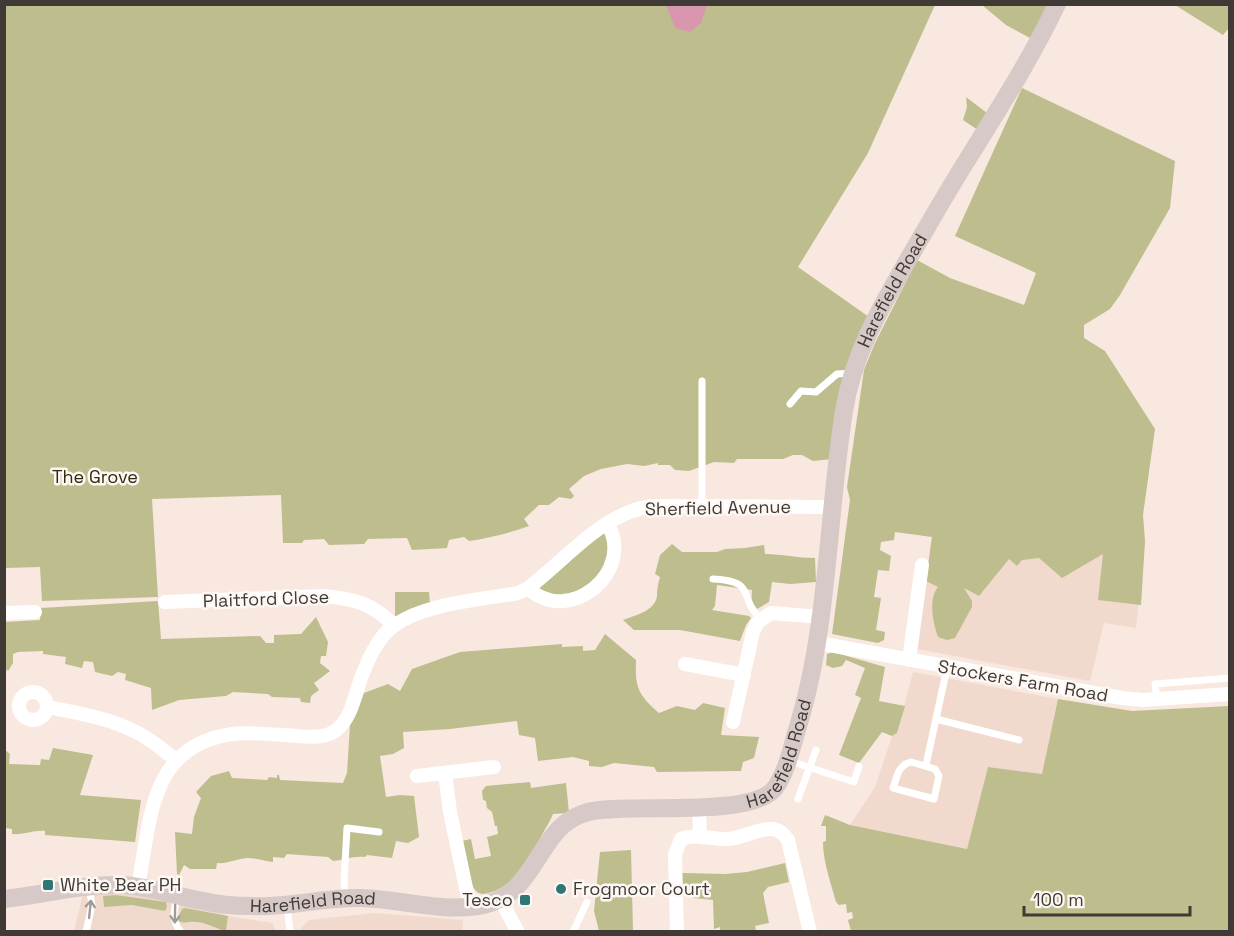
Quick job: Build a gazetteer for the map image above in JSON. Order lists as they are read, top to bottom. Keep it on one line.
{"streets":{"street":["Harefield Road","Sherfield Avenue","Plaitford Close","Stockers Farm Road"]},"crossings":[["Harefield Road","Sherfield Avenue"],["Harefield Road","Stockers Farm Road"],["Sherfield Avenue","Plaitford Close"]],"parks":["The Grove"],"places":{"transit":["White Bear PH","Tesco"],"other":["Frogmoor Court"]},"scale_bar":"100 m"}
